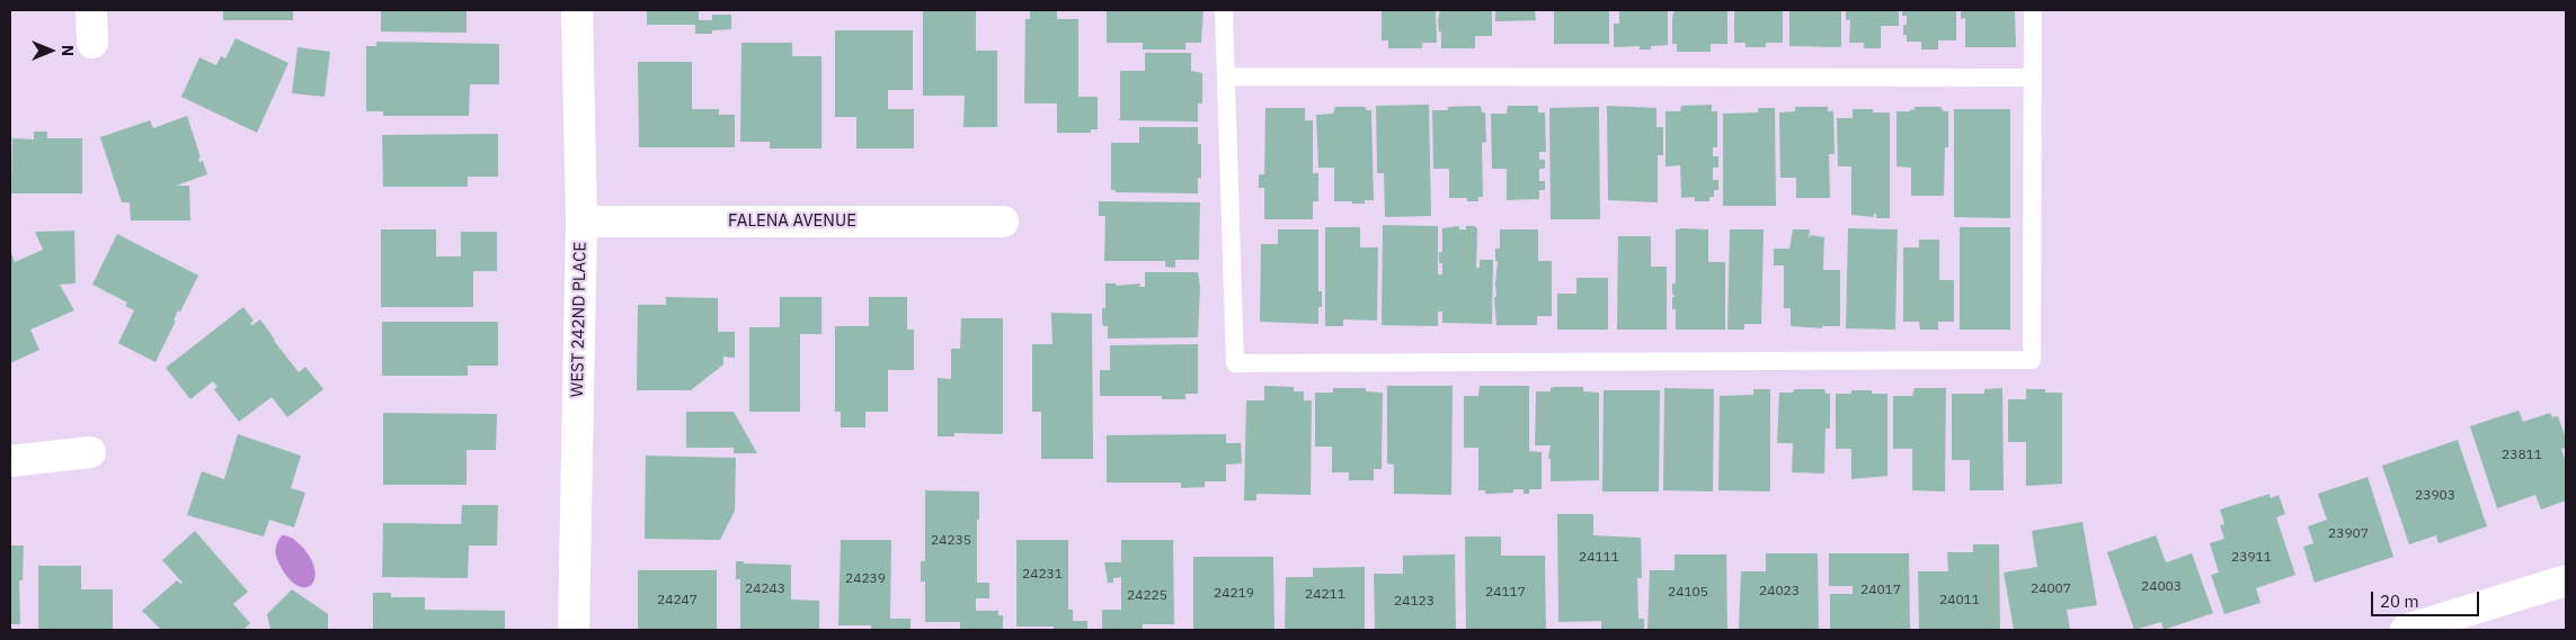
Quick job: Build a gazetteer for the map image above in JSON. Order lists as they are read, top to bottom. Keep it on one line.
{"streets":{"street":["FALENA AVENUE","WEST 242ND PLACE"]},"crossings":[["FALENA AVENUE","WEST 242ND PLACE"]],"house_numbers":["23811","23903","23907","24235","24111","23911","24231","24239","24003","24243","24007","24017","24023","24117","24105","24219","24211","24225","24247","24011","24123"],"scale_bar":"20 m","north":"right"}
